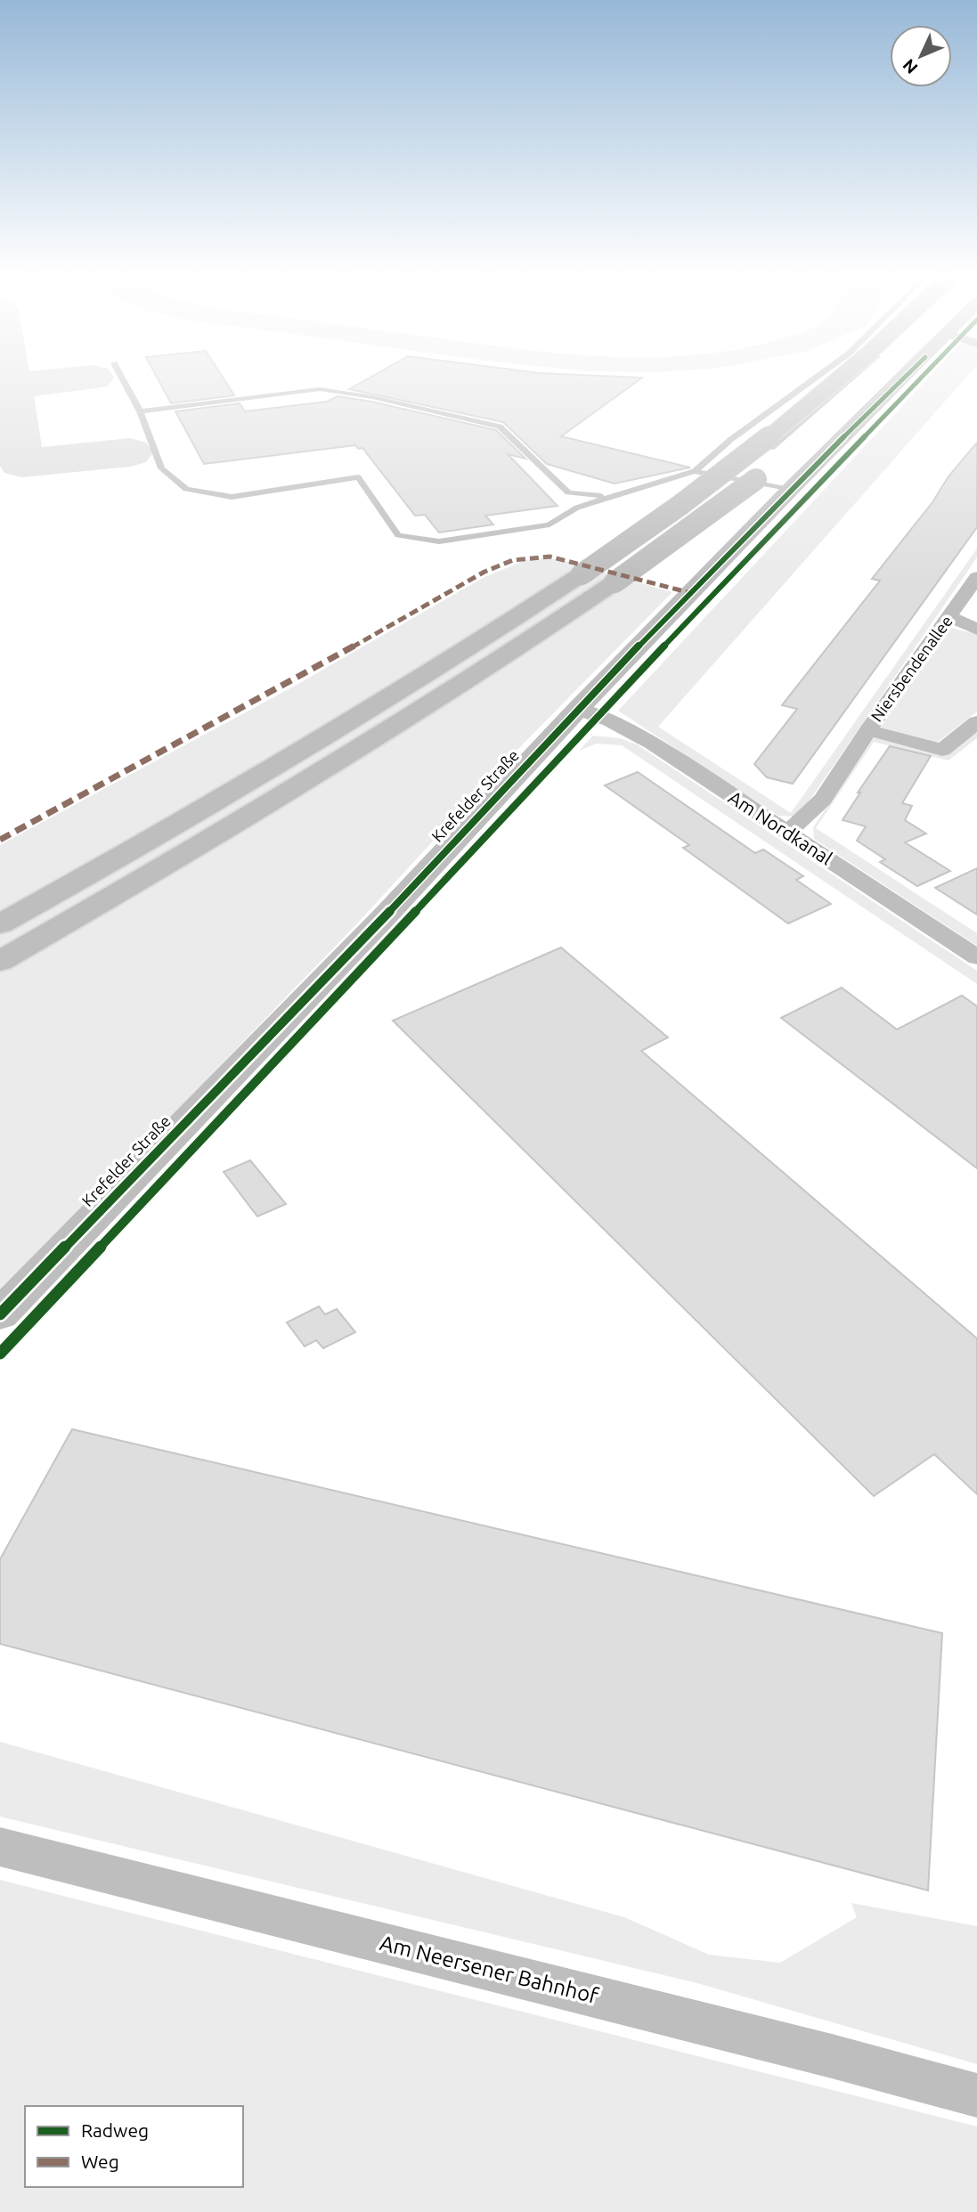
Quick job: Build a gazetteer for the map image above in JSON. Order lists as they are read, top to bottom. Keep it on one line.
{"streets":{"main road":["Krefelder Straße"],"street":["Niersbendenallee","Am Nordkanal","Am Neersener Bahnhof"]},"crossings":[["Niersbendenallee","Am Nordkanal"],["Krefelder Straße","Am Nordkanal"]],"legend":["Radweg","Weg"],"north":"bottom left"}
